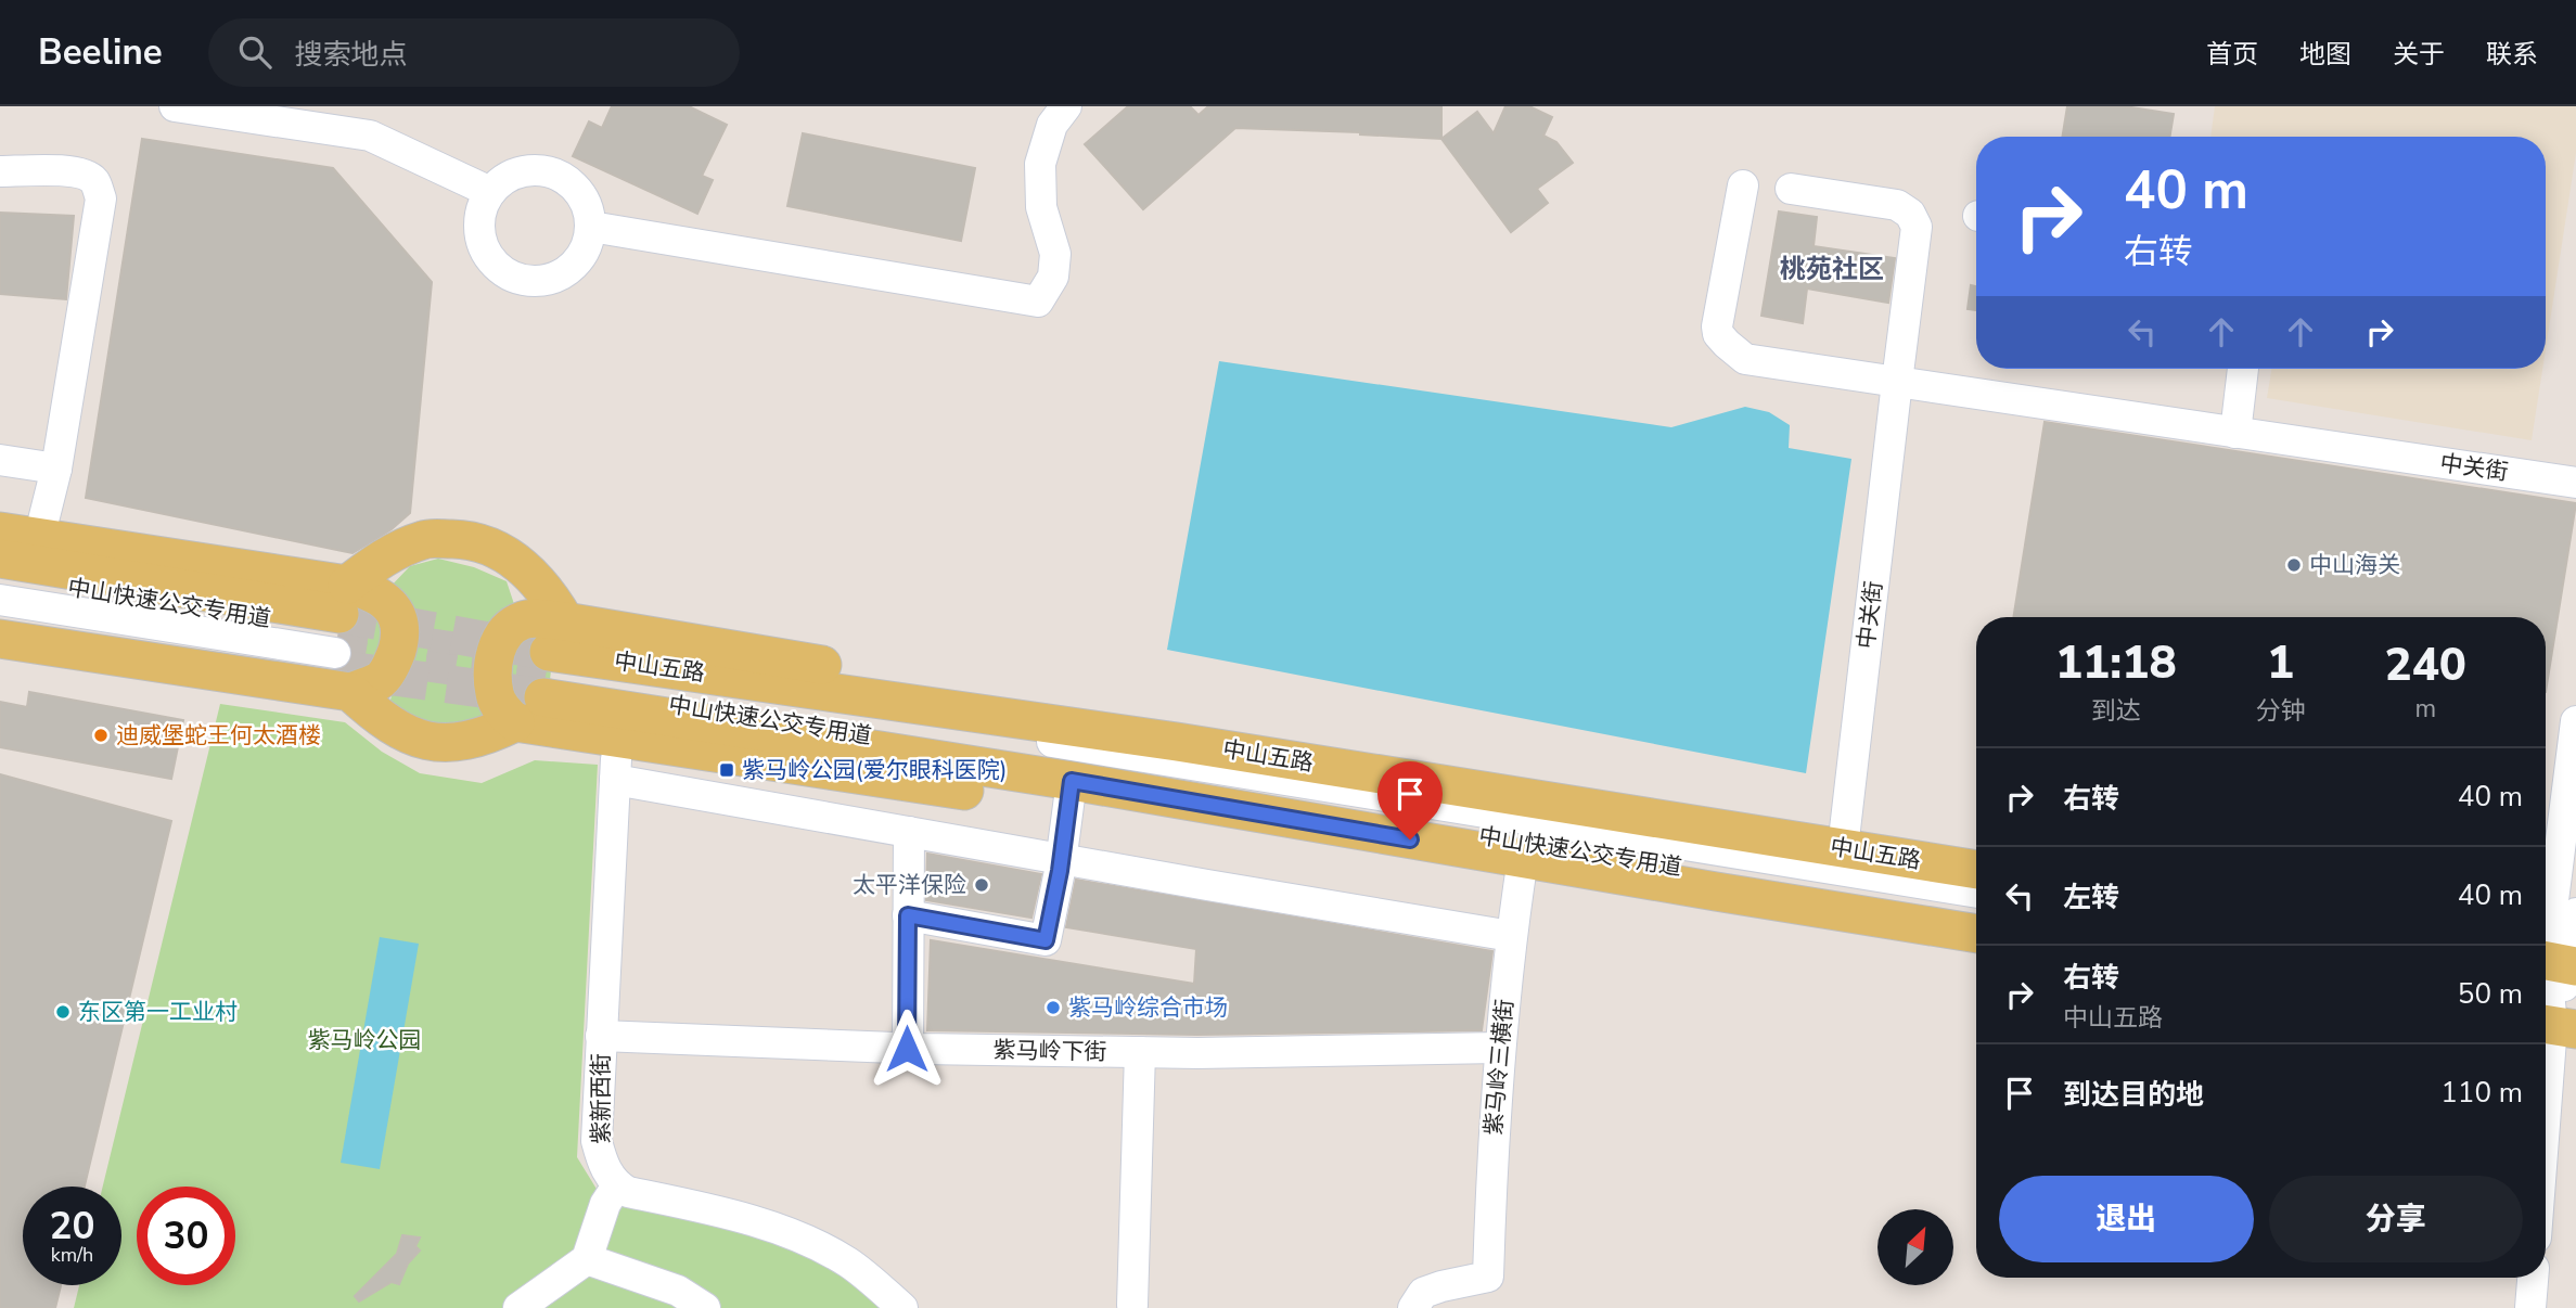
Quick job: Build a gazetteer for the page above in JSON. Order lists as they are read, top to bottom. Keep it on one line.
{"streets":{"main road":["中山五路"],"street":["中关街","中山快速公交专用道","紫马岭下街","紫马岭三横街","紫新西街"]},"crossings":[["中关街","中山五路"],["中山快速公交专用道","中山五路"],["中山五路","紫马岭三横街"],["紫马岭下街","紫马岭三横街"],["紫马岭下街","紫新西街"]],"districts":["桃苑社区"],"parks":["紫马岭公园"],"places":{"other":["中山海关","迪威堡蛇王何太酒楼","太平洋保险","紫马岭综合市场","东区第一工业村"],"transit":["紫马岭公园(爱尔眼科医院)"]},"north":"top right","page":{"header":"Beeline","search":"搜索地点","nav":["首页","地图","关于","联系"],"turn":["40 m","右转"],"eta":["11:18","到达","1","分钟","240","m"],"list":[{"name":"右转","value":"40 m"},{"name":"左转","value":"40 m"},{"name":"右转","note":"中山五路","value":"50 m"},{"name":"到达目的地","value":"110 m"}],"buttons":["退出","分享"],"speed":"20 km/h","limit":"30"}}
